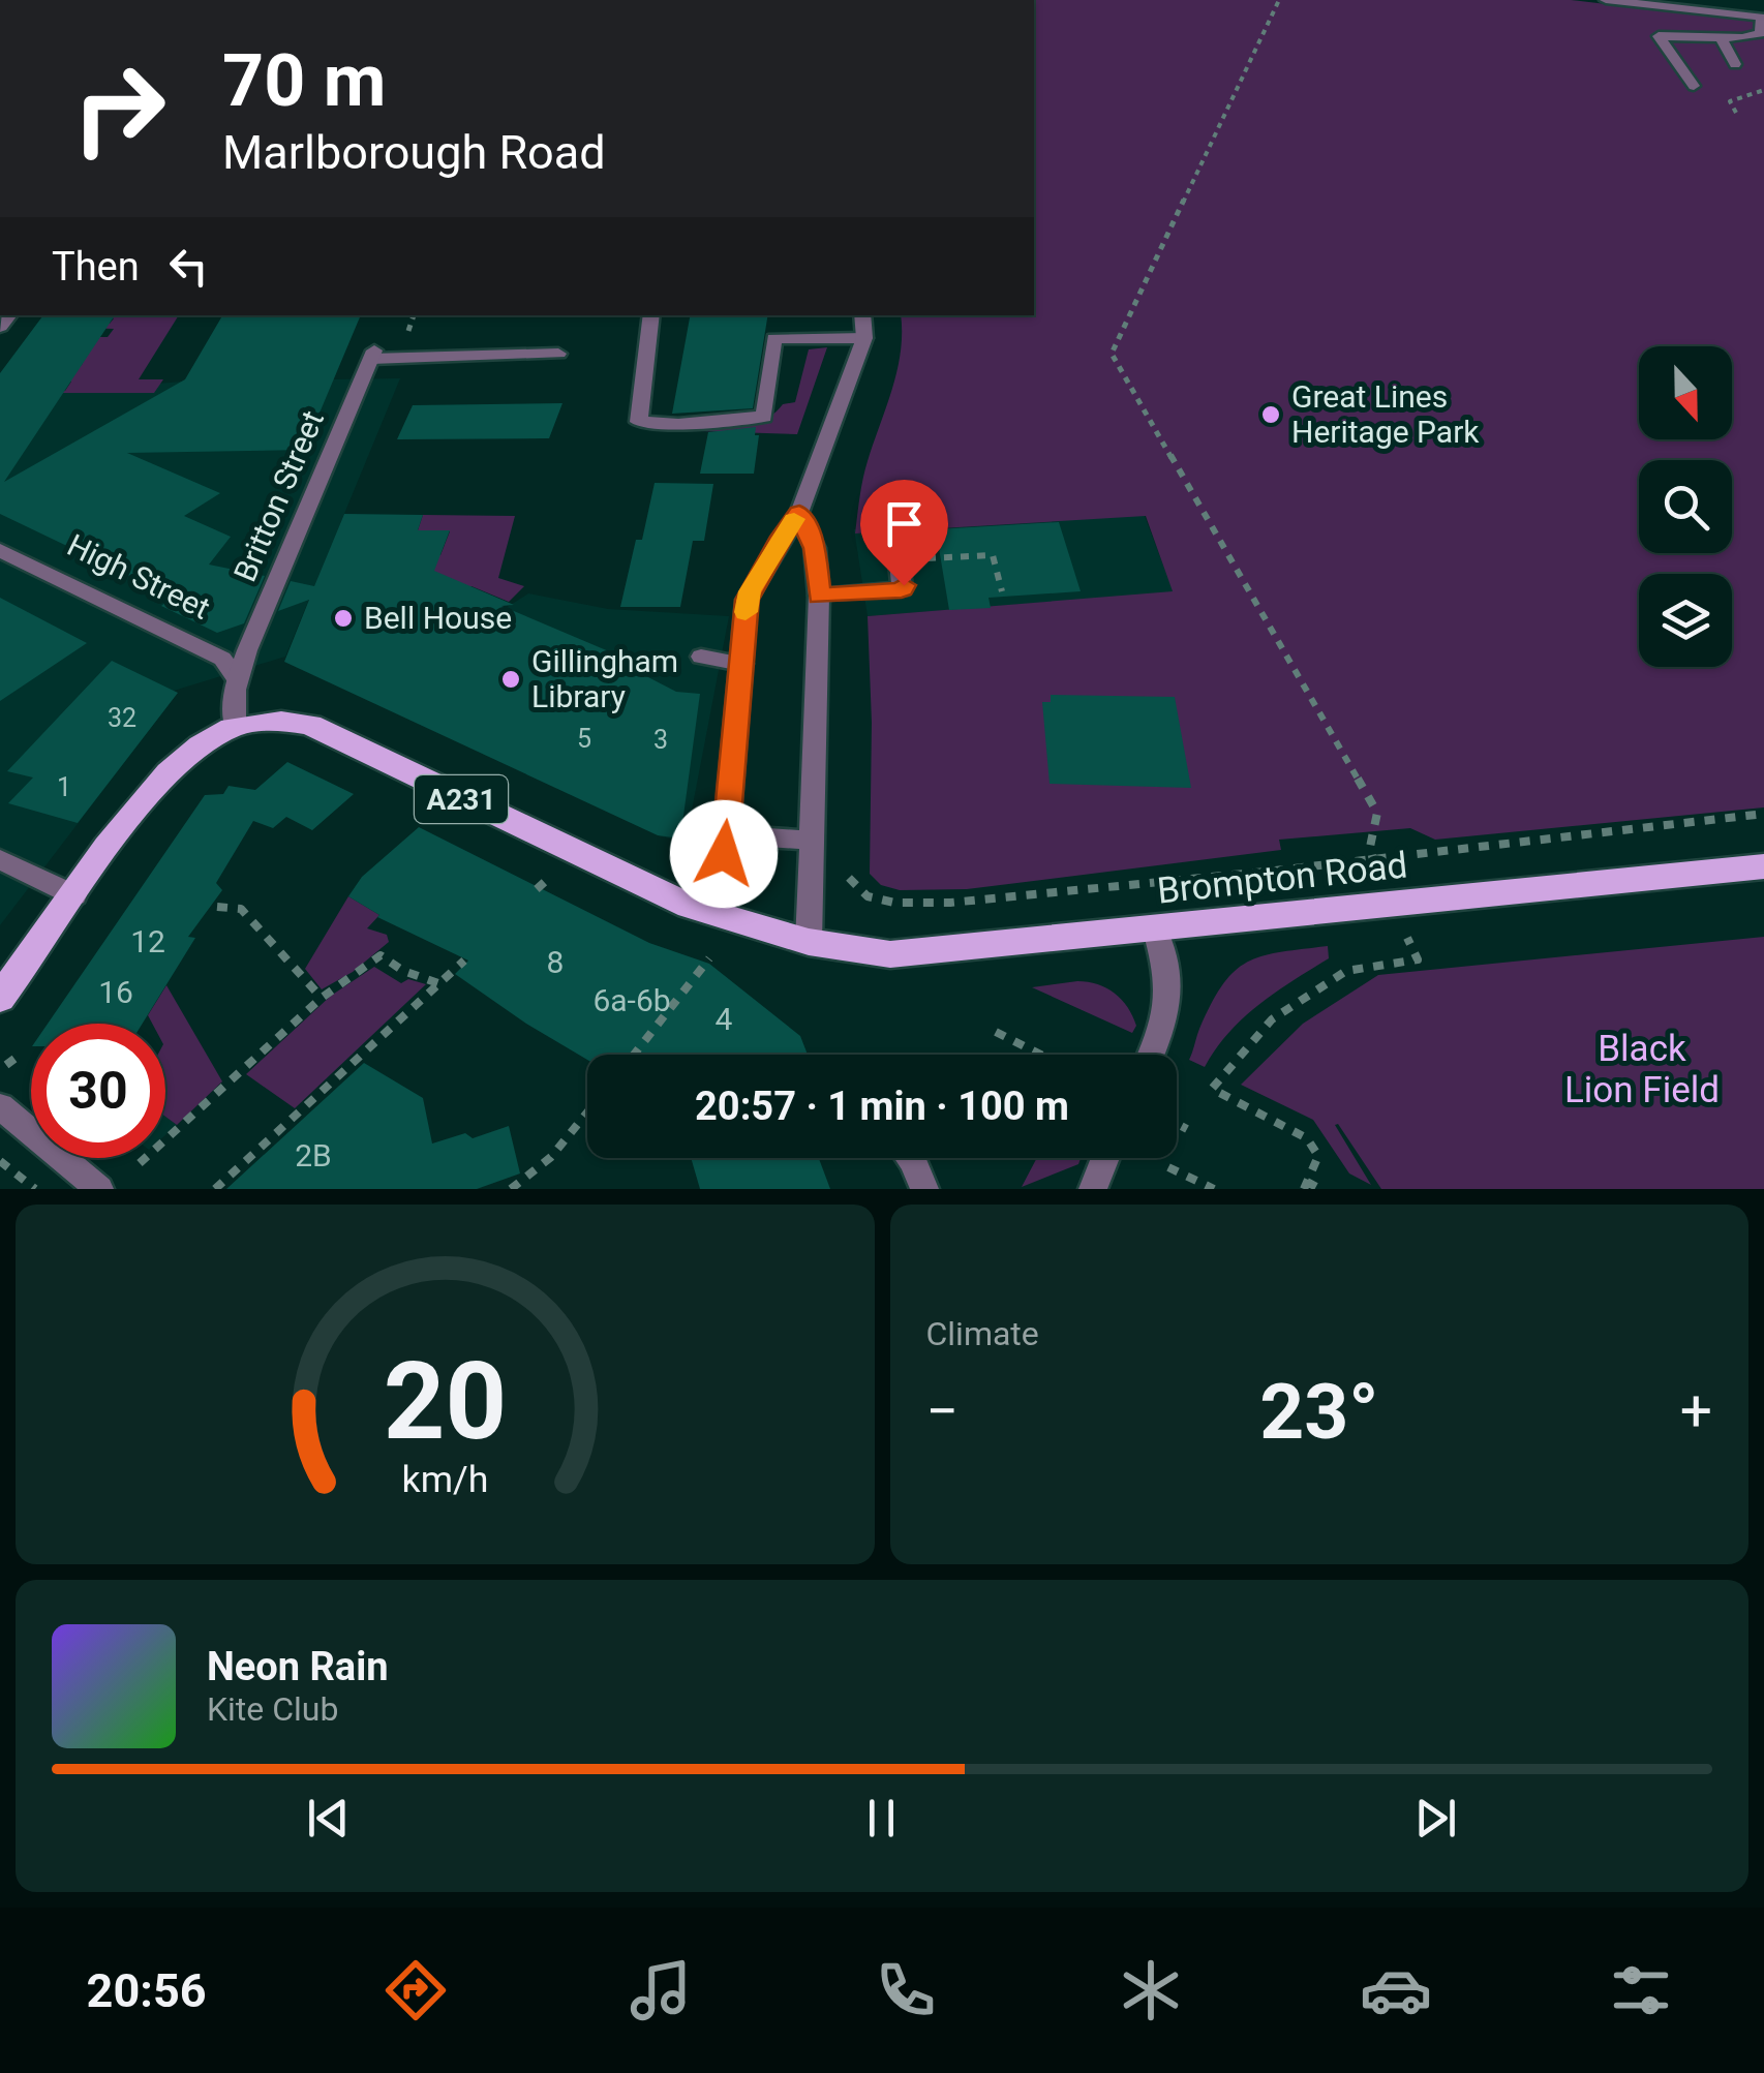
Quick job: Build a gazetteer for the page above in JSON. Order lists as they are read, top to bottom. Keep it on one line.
{"streets":{"main road":["A231","Brompton Road"],"street":["Britton Street","High Street"]},"crossings":[["Britton Street","High Street"],["Britton Street","A231"],["A231","Brompton Road"]],"parks":["Black Lion Field"],"places":["Great Lines Heritage Park","Bell House","Gillingham Library"],"house_numbers":["32","5","3","1","12","8","16","6a-6b","4","2B"],"north":"bottom","page":{"turn":["70 m","Marlborough Road"],"then":"Then","limit":"30","trip":"20:57 · 1 min · 100 m","tile":"Climate","heat":["−","23°","+"],"song":["Neon Rain","Kite Club"],"tabs":"20:56","gauge":["20","km/h"]}}
